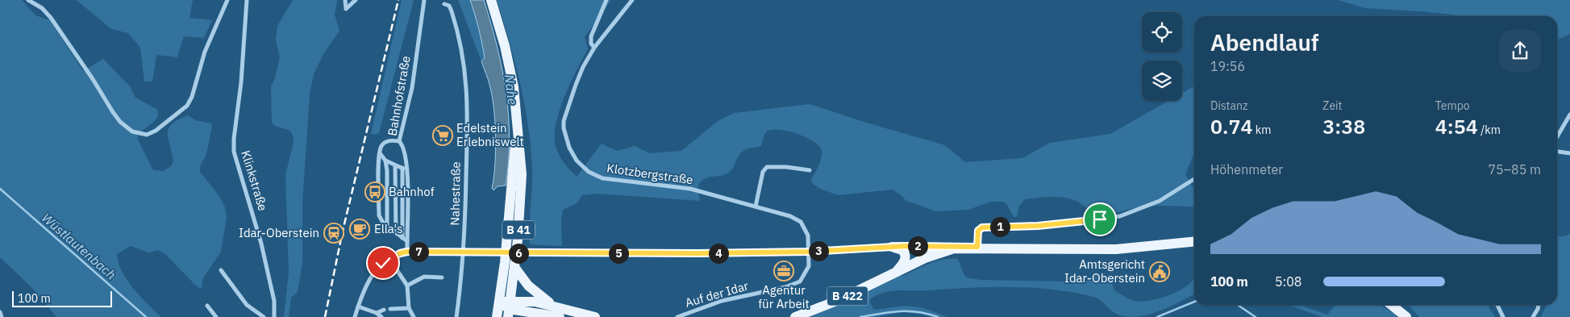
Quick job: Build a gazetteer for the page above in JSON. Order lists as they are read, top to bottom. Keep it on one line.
{"streets":{"main road":["B 41","B 422"],"street":["Bahnhofstraße","Klotzbergstraße","Klinkstraße","Nahestraße","Auf der Idar"]},"crossings":[["Klotzbergstraße","Auf der Idar"]],"water":["Nahe","Wüstlautenbach"],"places":{"supermarket":["Edelstein Erlebniswelt"],"bus stop":["Bahnhof"],"cafe":["Ella's"],"station":["Idar-Oberstein"],"office":["Agentur für Arbeit"],"public building":["Amtsgericht Idar-Oberstein"]},"scale_bar":"100 m","page":{"heading":["Abendlauf","19:56"],"stats":[["Distanz","0.74 km"],["Zeit","3:38"],["Tempo","4:54 /km"]],"chart":["Höhenmeter","75–85 m"],"pins":["1","2","3","7","4","5","6"],"list":[{"name":"100 m","note":"5:08"}],"scale":"100 m"}}
